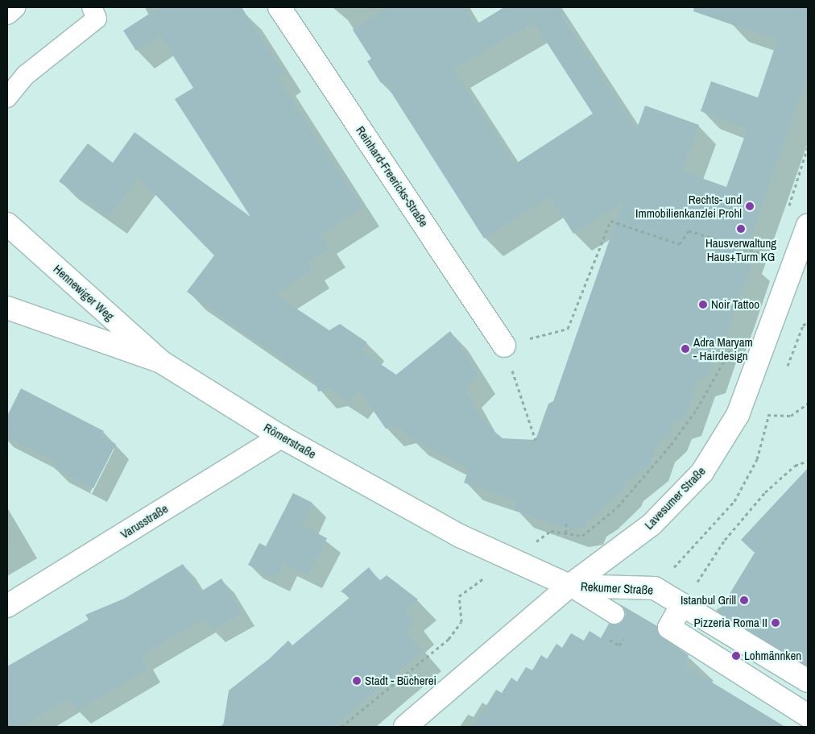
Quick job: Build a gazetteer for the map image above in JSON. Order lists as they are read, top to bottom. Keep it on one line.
{"streets":{"street":["Reinhard-Freericks-Straße","Hennewiger Weg","Römerstraße","Lavesumer Straße","Varusstraße","Rekumer Straße"]},"crossings":[["Hennewiger Weg","Römerstraße"],["Römerstraße","Lavesumer Straße"],["Römerstraße","Varusstraße"],["Römerstraße","Rekumer Straße"],["Lavesumer Straße","Rekumer Straße"]],"places":["Rechts- und Immobilienkanzlei Prohl","Hausverwaltung Haus+Turm KG","Noir Tattoo","Adra Maryam - Hairdesign","Istanbul Grill","Pizzeria Roma II","Lohmännken","Stadt - Bücherei"]}
